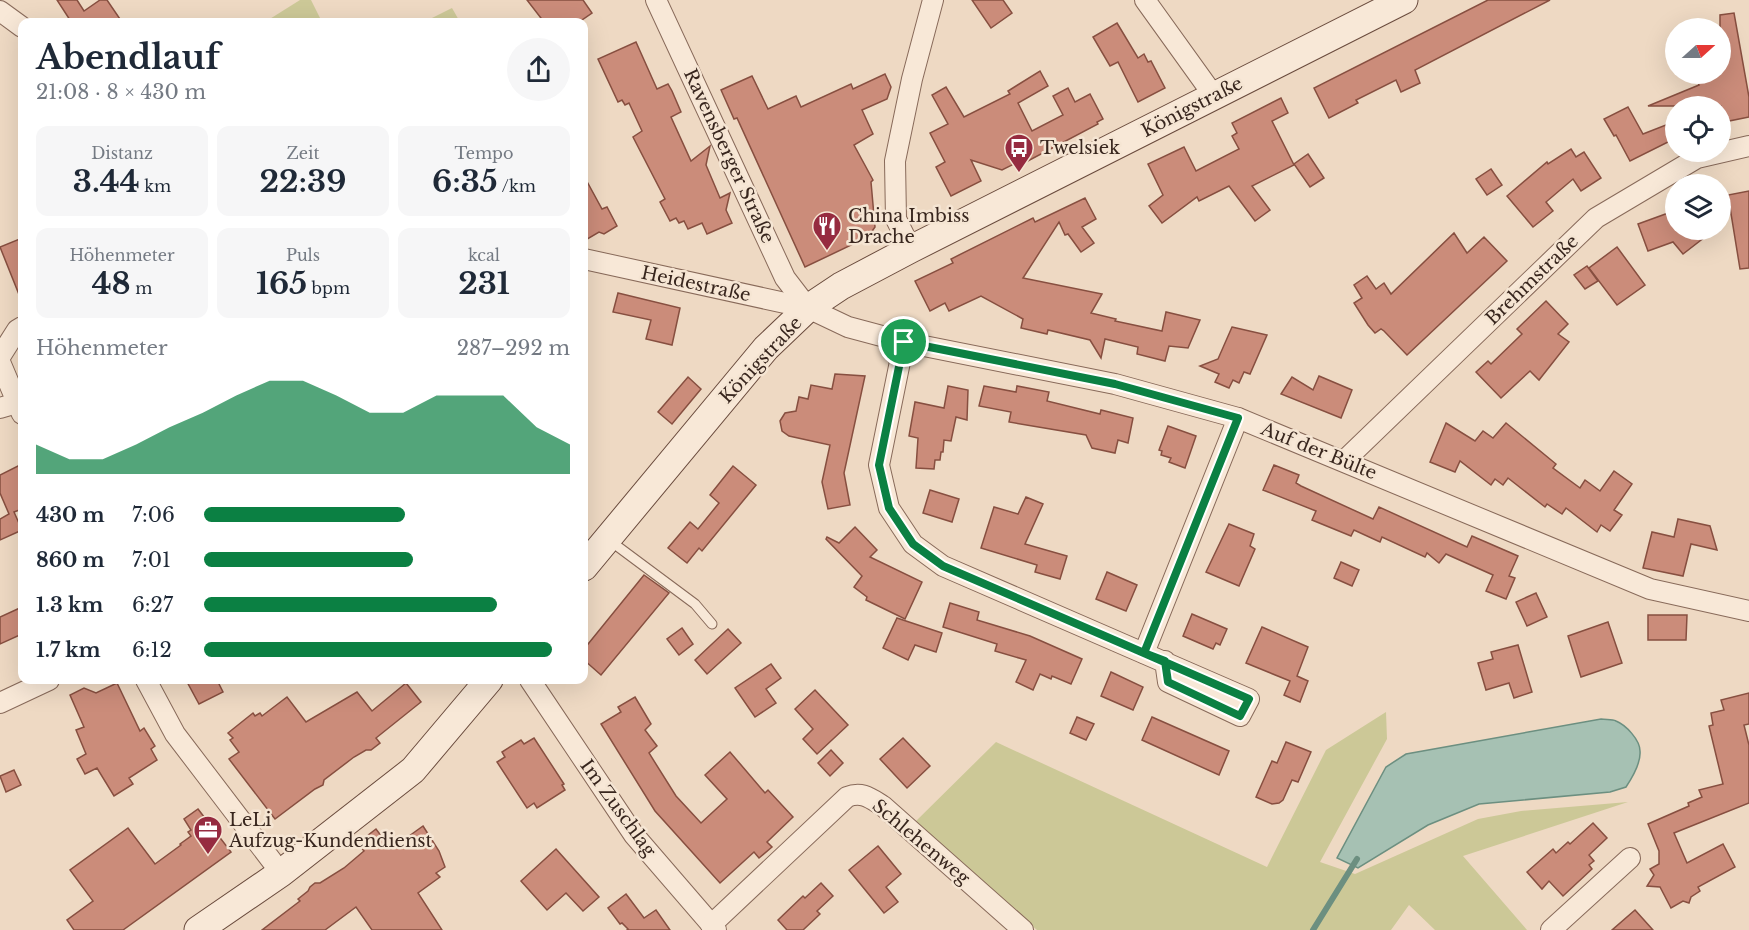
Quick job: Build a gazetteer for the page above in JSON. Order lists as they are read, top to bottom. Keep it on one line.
{"streets":{"main road":["Königstraße"],"street":["Ravensberger Straße","Brehmstraße","Heidestraße","Auf der Bülte","Im Zuschlag","Schlehenweg"]},"crossings":[["Königstraße","Ravensberger Straße"],["Königstraße","Heidestraße"],["Königstraße","Auf der Bülte"],["Ravensberger Straße","Heidestraße"],["Ravensberger Straße","Auf der Bülte"],["Brehmstraße","Auf der Bülte"],["Heidestraße","Auf der Bülte"],["Im Zuschlag","Schlehenweg"]],"places":{"bus stop":["Twelsiek"],"restaurant":["China Imbiss Drache"],"office":["LeLi Aufzug-Kundendienst"]},"north":"right","page":{"heading":["Abendlauf","21:08 · 8 × 430 m"],"stats":[["Distanz","3.44 km"],["Zeit","22:39"],["Tempo","6:35 /km"],["Höhenmeter","48 m"],["Puls","165 bpm"],["kcal","231"]],"chart":["Höhenmeter","287–292 m"],"list":[{"name":"430 m","note":"7:06"},{"name":"860 m","note":"7:01"},{"name":"1.3 km","note":"6:27"},{"name":"1.7 km","note":"6:12"}]}}
